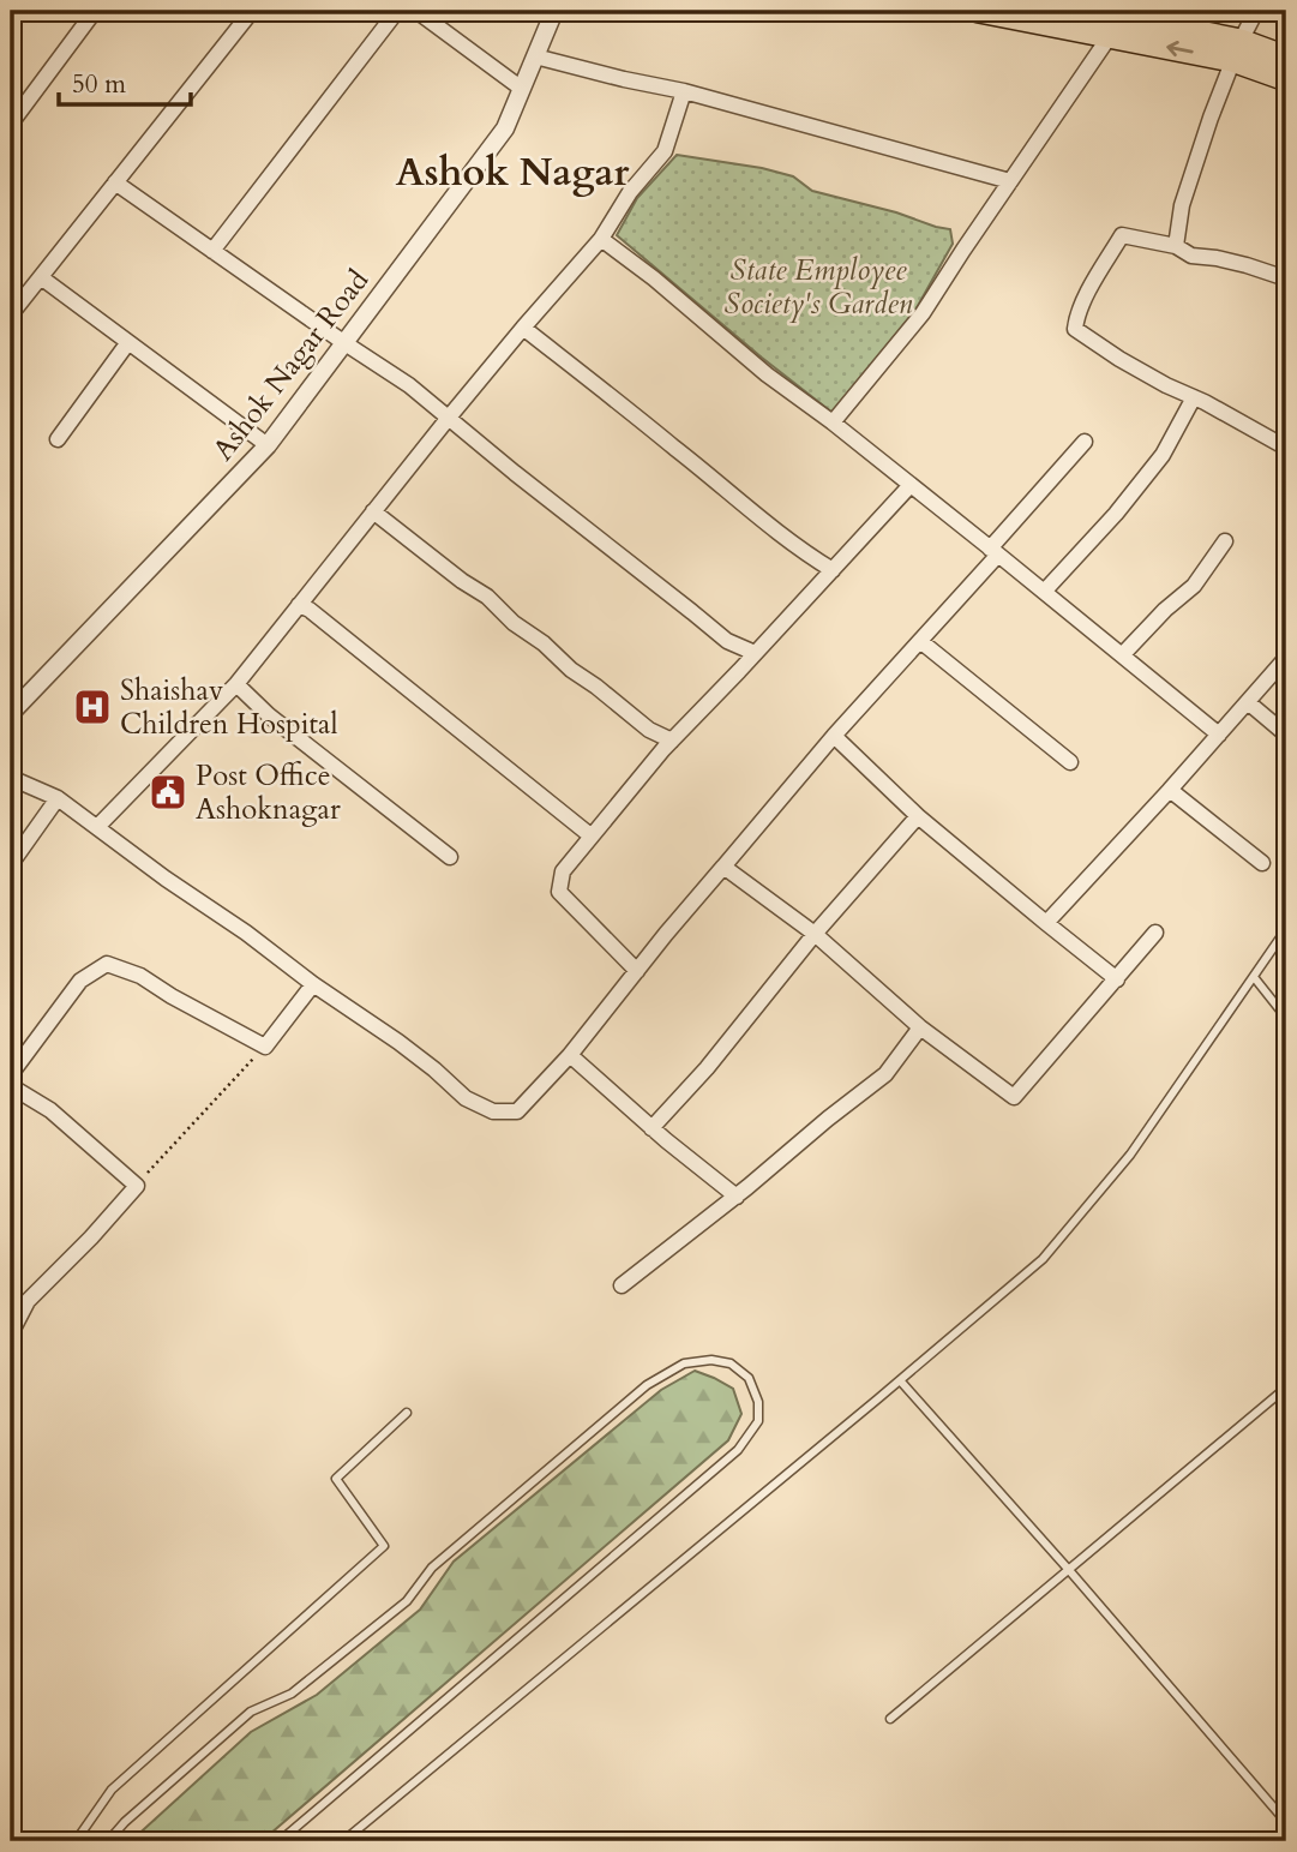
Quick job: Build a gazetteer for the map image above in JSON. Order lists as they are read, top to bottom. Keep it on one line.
{"streets":{"street":["Ashok Nagar Road"]},"districts":["Ashok Nagar"],"parks":["State Employee Society's Garden"],"places":{"hospital":["Shaishav Children Hospital"],"public building":["Post Office Ashoknagar"]},"scale_bar":"50 m"}
